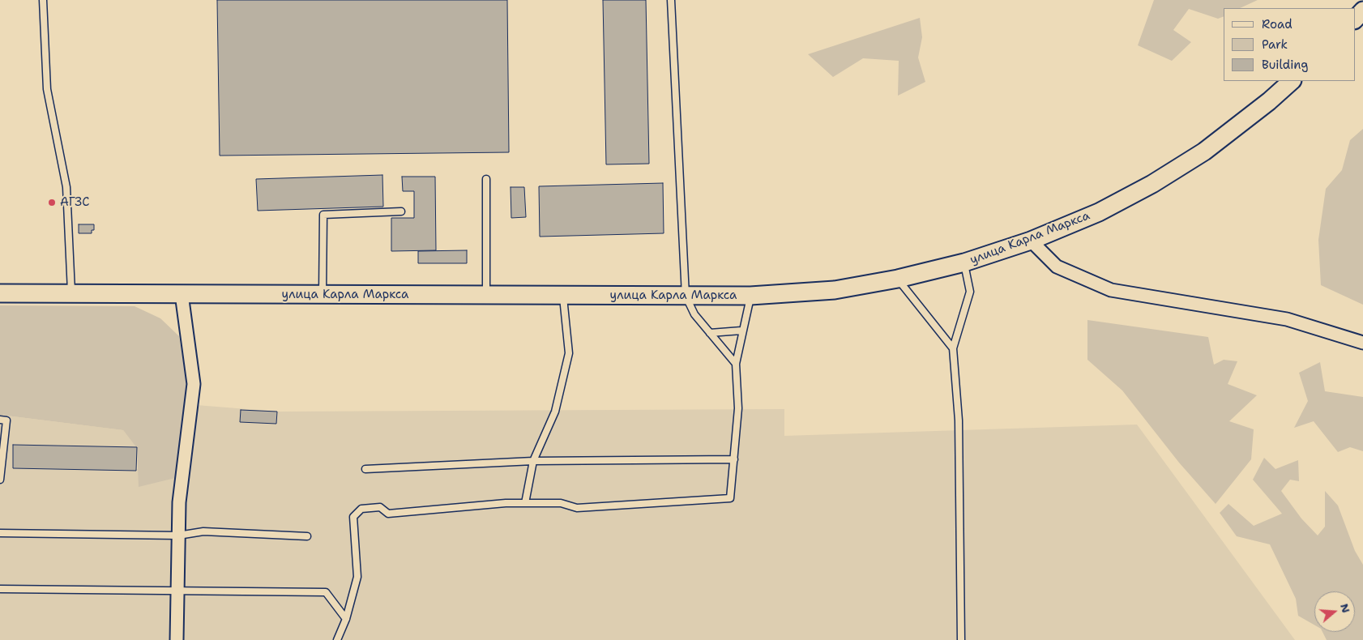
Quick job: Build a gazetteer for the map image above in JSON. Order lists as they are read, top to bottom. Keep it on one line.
{"streets":{"main road":["улица Карла Маркса"]},"places":["АГЗС"],"legend":["Road","Park","Building"],"north":"right"}
